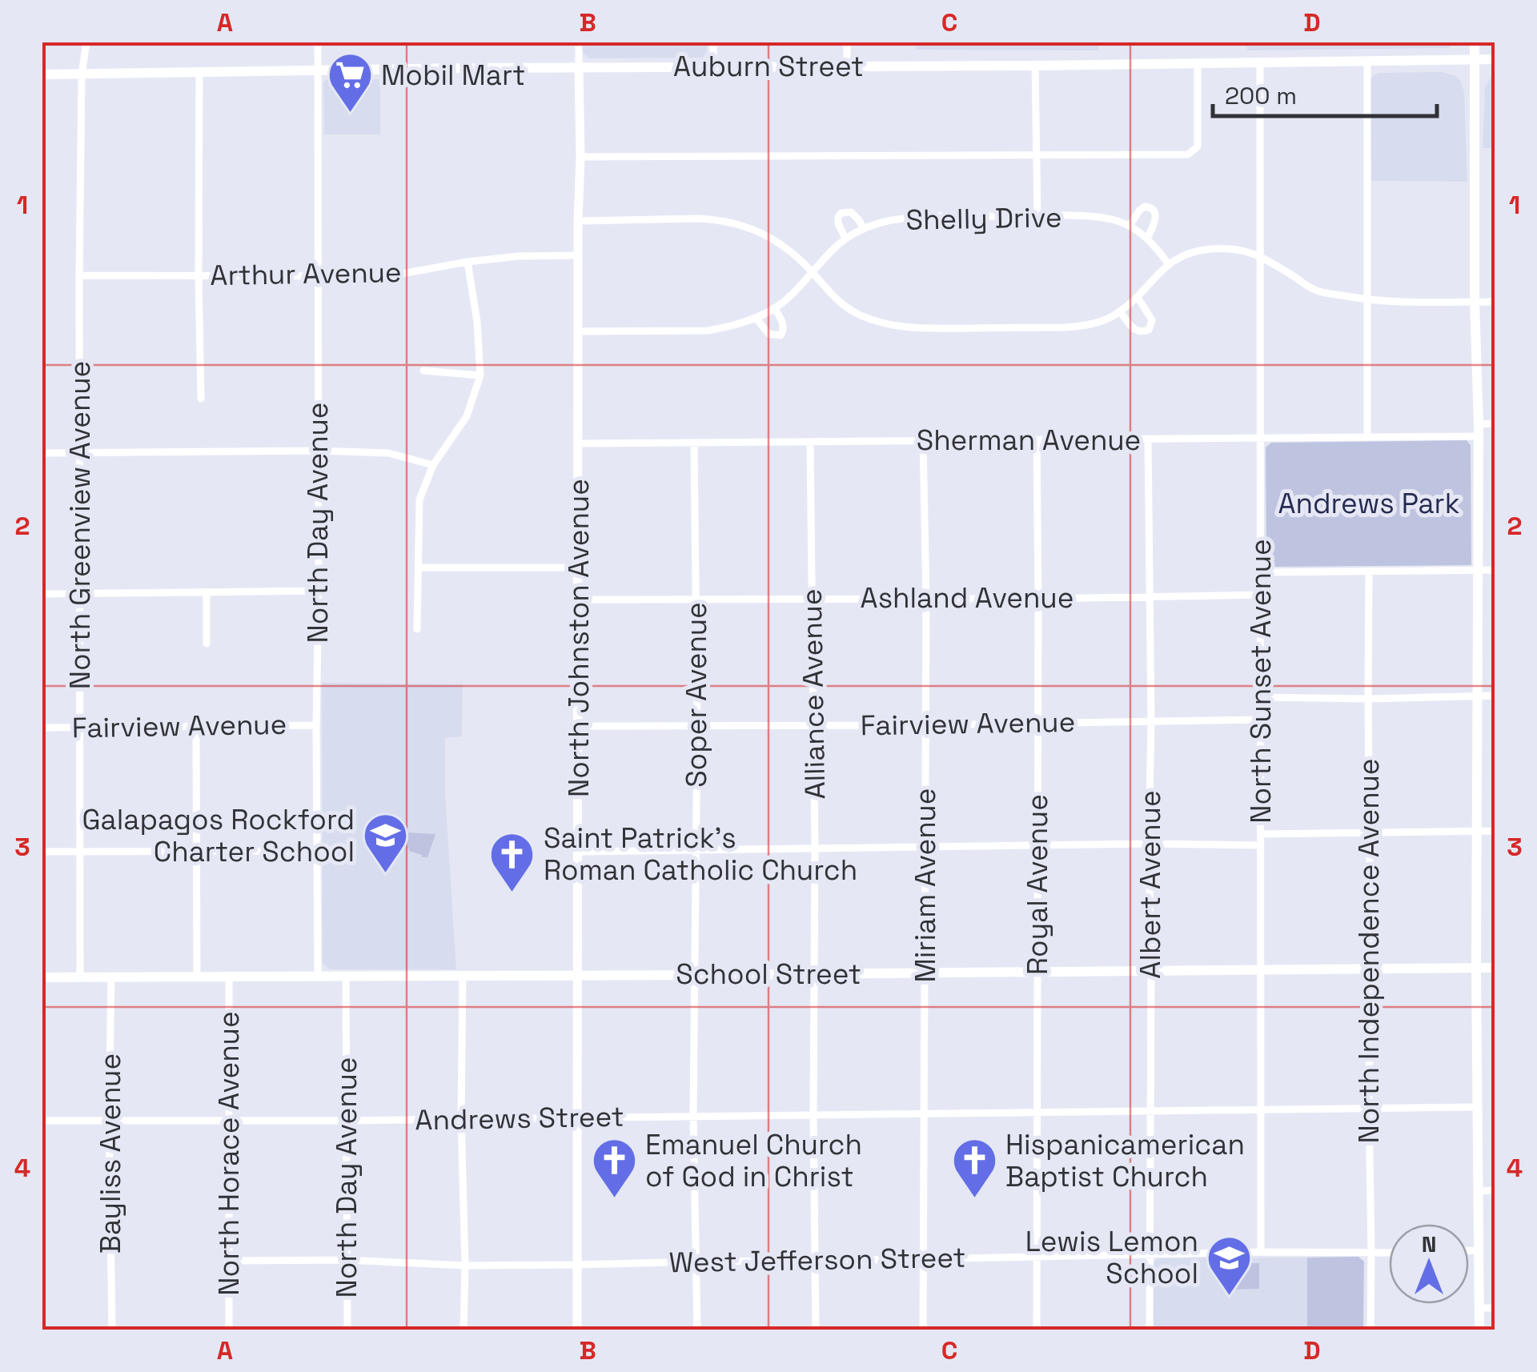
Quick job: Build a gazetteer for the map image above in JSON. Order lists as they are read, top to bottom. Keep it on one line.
{"streets":{"main road":["Auburn Street","School Street"],"street":["Shelly Drive","Arthur Avenue","Sherman Avenue","North Day Avenue","North Greenview Avenue","Ashland Avenue","North Johnston Avenue","North Sunset Avenue","Alliance Avenue","Soper Avenue","Fairview Avenue","Royal Avenue","Albert Avenue","Miriam Avenue","North Independence Avenue","Andrews Street","Bayliss Avenue","North Horace Avenue","West Jefferson Street"]},"crossings":[["Auburn Street","North Day Avenue"],["Auburn Street","North Greenview Avenue"],["Auburn Street","North Johnston Avenue"],["Auburn Street","North Sunset Avenue"],["Shelly Drive","North Johnston Avenue"],["Arthur Avenue","North Day Avenue"],["Arthur Avenue","North Greenview Avenue"],["Arthur Avenue","North Johnston Avenue"],["Sherman Avenue","North Johnston Avenue"],["Sherman Avenue","North Sunset Avenue"],["Sherman Avenue","Alliance Avenue"],["Sherman Avenue","Soper Avenue"],["Sherman Avenue","Royal Avenue"],["Sherman Avenue","Albert Avenue"],["Sherman Avenue","Miriam Avenue"],["North Day Avenue","Fairview Avenue"],["North Day Avenue","School Street"],["North Day Avenue","Andrews Street"],["North Day Avenue","West Jefferson Street"],["North Greenview Avenue","Fairview Avenue"],["North Greenview Avenue","School Street"],["Ashland Avenue","North Johnston Avenue"],["Ashland Avenue","North Sunset Avenue"],["Ashland Avenue","Alliance Avenue"],["Ashland Avenue","Soper Avenue"],["Ashland Avenue","Royal Avenue"],["Ashland Avenue","Albert Avenue"],["Ashland Avenue","Miriam Avenue"],["North Johnston Avenue","Fairview Avenue"],["North Johnston Avenue","School Street"],["North Johnston Avenue","Andrews Street"],["North Johnston Avenue","West Jefferson Street"],["North Sunset Avenue","Fairview Avenue"],["North Sunset Avenue","School Street"],["North Sunset Avenue","Andrews Street"],["North Sunset Avenue","West Jefferson Street"],["Alliance Avenue","Fairview Avenue"],["Alliance Avenue","School Street"],["Alliance Avenue","Andrews Street"],["Alliance Avenue","West Jefferson Street"],["Soper Avenue","Fairview Avenue"],["Soper Avenue","School Street"],["Soper Avenue","Andrews Street"],["Soper Avenue","West Jefferson Street"],["Fairview Avenue","Royal Avenue"],["Fairview Avenue","Albert Avenue"],["Fairview Avenue","Miriam Avenue"],["Fairview Avenue","North Horace Avenue"],["Royal Avenue","School Street"],["Royal Avenue","Andrews Street"],["Royal Avenue","West Jefferson Street"],["Albert Avenue","School Street"],["Albert Avenue","Andrews Street"],["Albert Avenue","West Jefferson Street"],["Miriam Avenue","School Street"],["Miriam Avenue","Andrews Street"],["Miriam Avenue","West Jefferson Street"],["North Independence Avenue","School Street"],["North Independence Avenue","Andrews Street"],["North Independence Avenue","West Jefferson Street"],["School Street","Bayliss Avenue"],["School Street","North Horace Avenue"],["Andrews Street","Bayliss Avenue"],["Andrews Street","North Horace Avenue"],["North Horace Avenue","West Jefferson Street"]],"parks":["Andrews Park"],"places":{"supermarket":["Mobil Mart"],"school or university":["Galapagos Rockford Charter School","Lewis Lemon School"],"church":["Saint Patrick's Roman Catholic Church","Emanuel Church of God in Christ","Hispanicamerican Baptist Church"]},"scale_bar":"200 m","north":"top","grid":{"columns":["A","B","C","D"],"rows":["1","2","3","4"]}}
